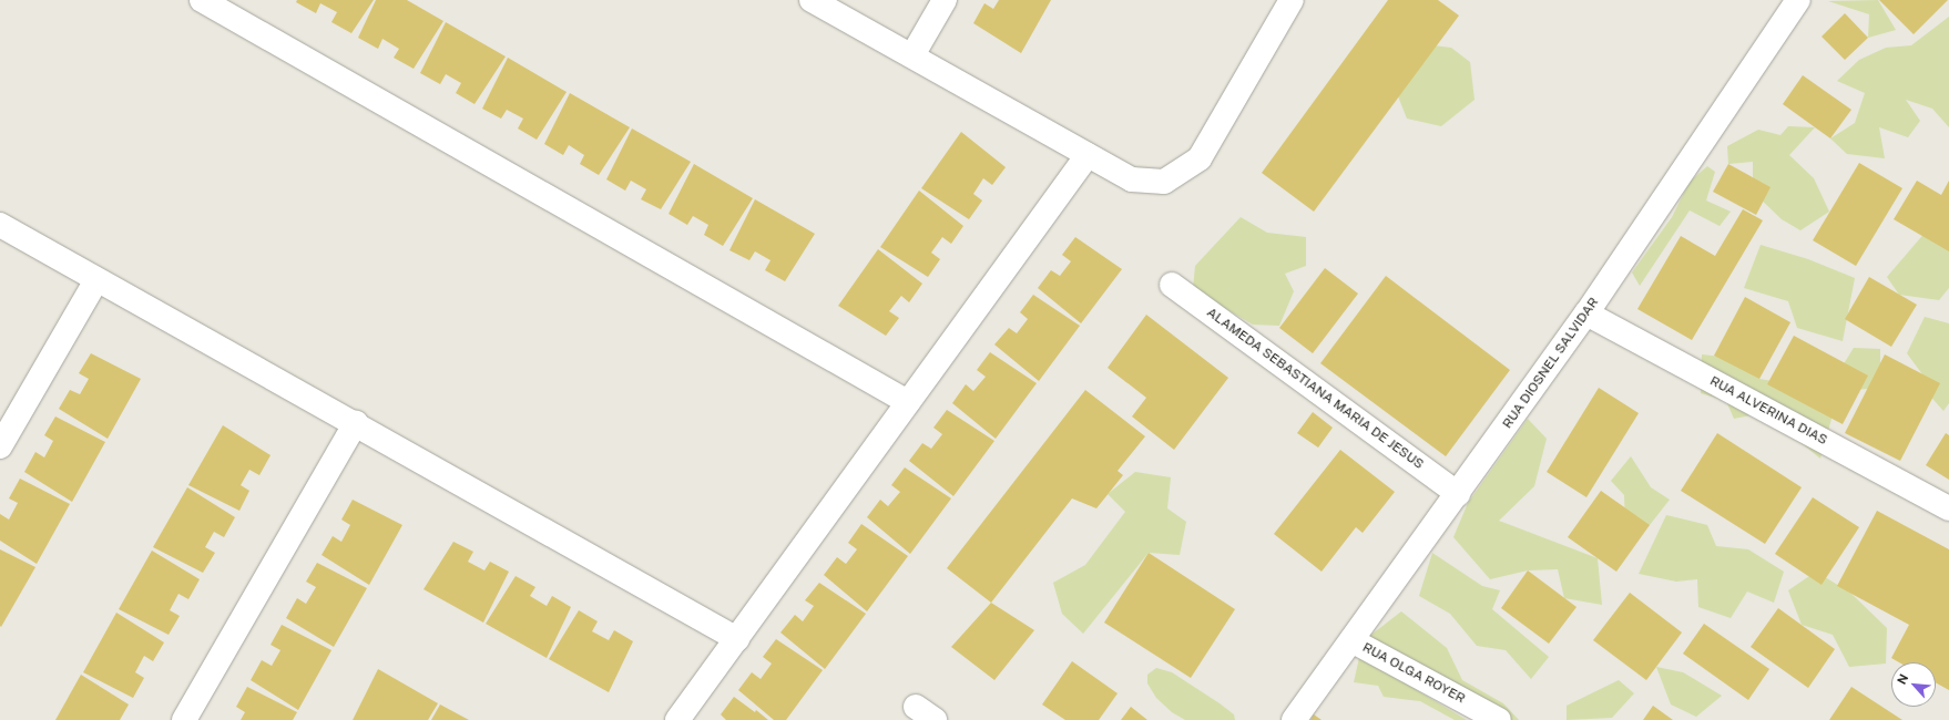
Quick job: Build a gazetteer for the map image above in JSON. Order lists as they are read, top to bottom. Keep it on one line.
{"streets":{"street":["RUA DIOSNEL SALVIDAR","ALAMEDA SEBASTIANA MARIA DE JESUS","RUA ALVERINA DIAS","RUA OLGA ROYER"]},"crossings":[["RUA DIOSNEL SALVIDAR","ALAMEDA SEBASTIANA MARIA DE JESUS"],["RUA DIOSNEL SALVIDAR","RUA ALVERINA DIAS"],["RUA DIOSNEL SALVIDAR","RUA OLGA ROYER"]],"north":"top left"}
